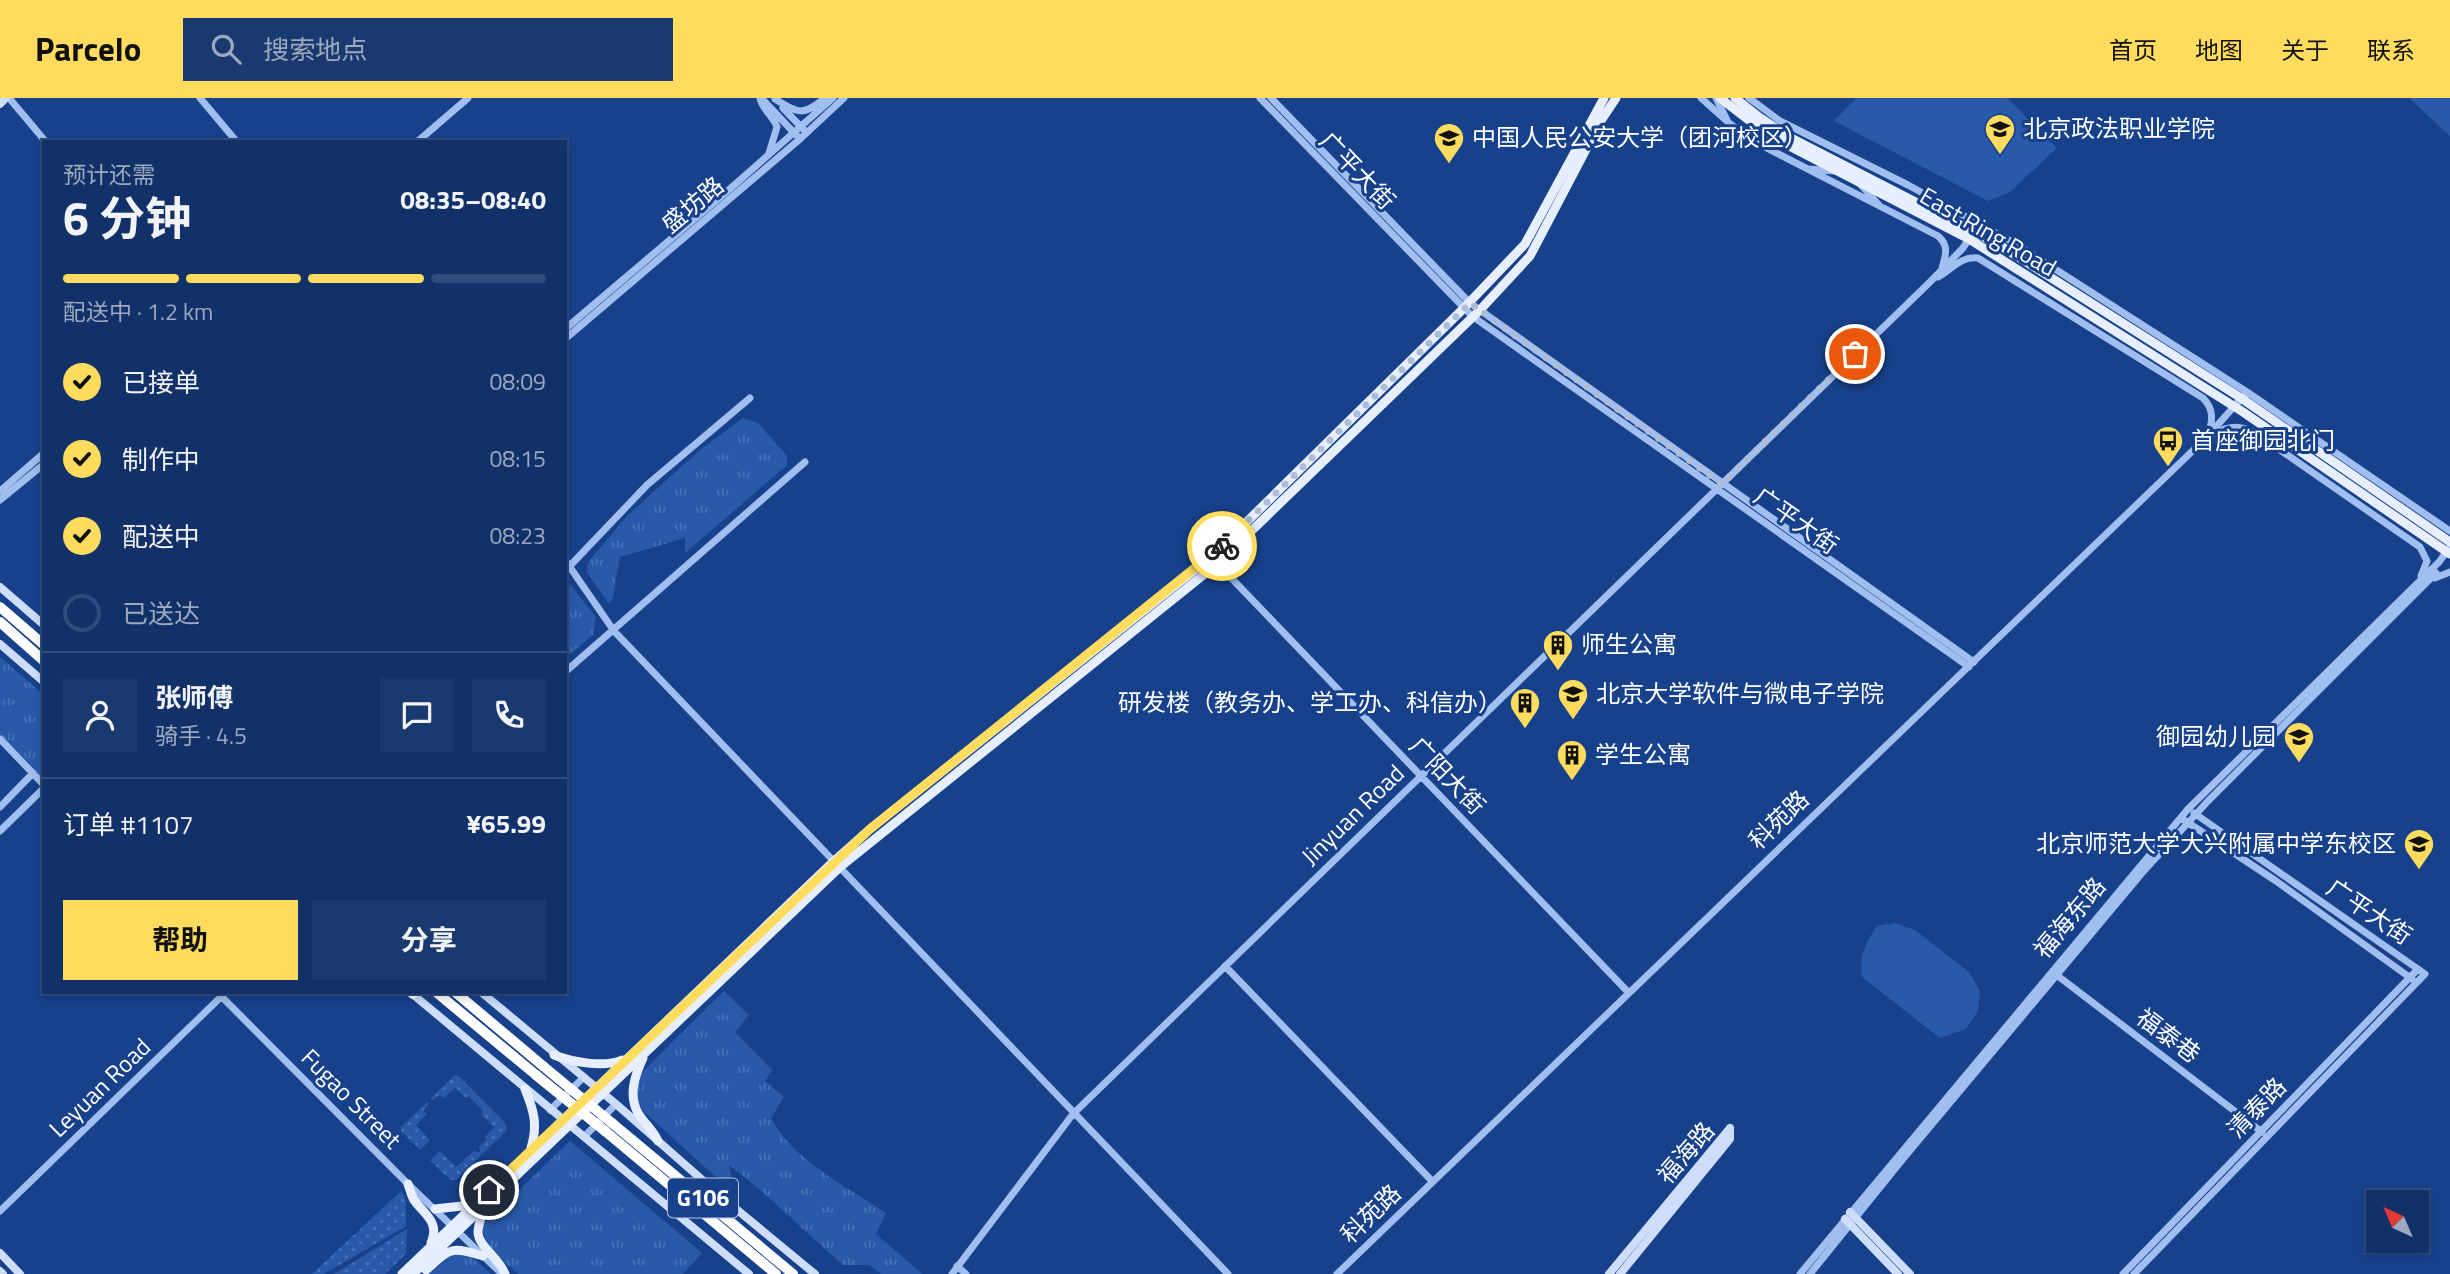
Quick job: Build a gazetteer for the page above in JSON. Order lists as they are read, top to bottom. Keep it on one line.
{"streets":{"highway":["G106"],"main road":["East Ring Road","福海路"],"street":["广平大街","盛坊路","广阳大街","Jinyuan Road","科苑路","福海东路","福泰巷","Leyuan Road","Fugao Street","清泰路"]},"crossings":[["广平大街","Jinyuan Road"],["广平大街","科苑路"],["广平大街","福海东路"],["广平大街","清泰路"],["East Ring Road","Jinyuan Road"],["East Ring Road","科苑路"],["East Ring Road","福海东路"],["广阳大街","Jinyuan Road"],["广阳大街","科苑路"],["福海东路","福泰巷"],["福泰巷","清泰路"],["Leyuan Road","Fugao Street"]],"places":{"school or university":["北京政法职业学院","中国人民公安大学（团河校区）","北京大学软件与微电子学院","御园幼儿园","北京师范大学大兴附属中学东校区"],"bus stop":["首座御园北门"],"building":["师生公寓","研发楼（教务办、学工办、科信办）","学生公寓"]},"north":"top left","page":{"header":"Parcelo","search":"搜索地点","nav":["首页","地图","关于","联系"],"heading":["6 分钟","预计还需","08:35–08:40"],"panel":["张师傅","骑手 · 4.5","订单 #1107","¥65.99"],"bar":"配送中 · 1.2 km","list":[["已接单","08:09"],["制作中","08:15"],["配送中","08:23"],"已送达"],"buttons":["帮助","分享"]}}
